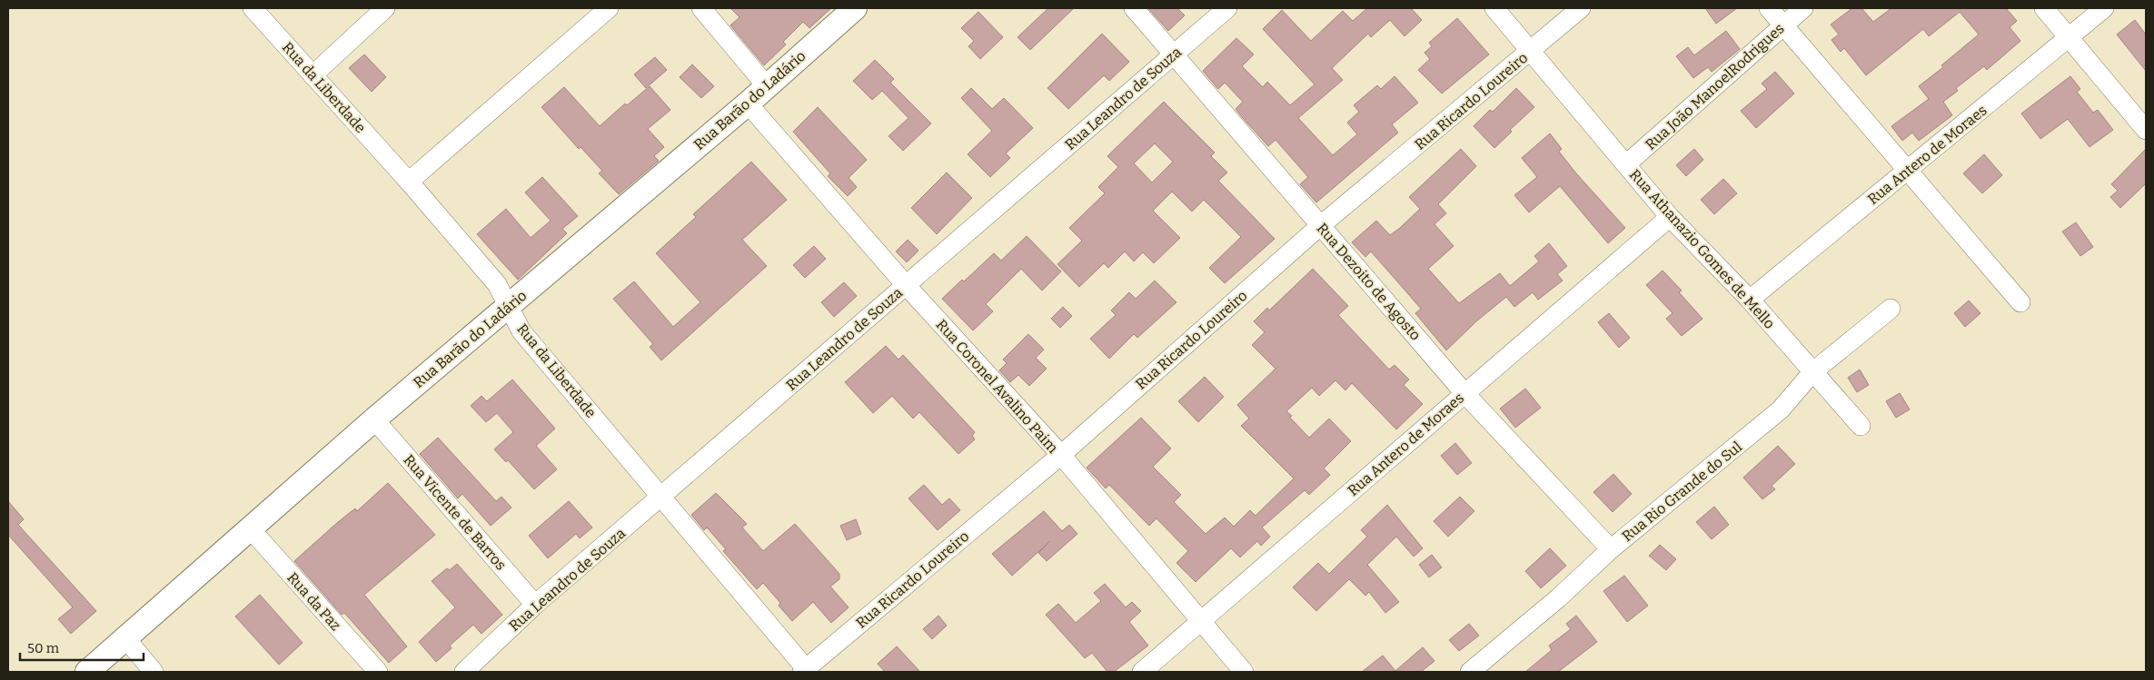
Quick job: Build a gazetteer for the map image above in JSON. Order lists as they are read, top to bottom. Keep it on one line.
{"streets":{"main road":["Rua Barão do Ladário"],"street":["Rua João ManoelRodrigues","Rua da Liberdade","Rua Leandro de Souza","Rua Ricardo Loureiro","Rua Antero de Moraes","Rua Athanazio Gomes de Mello","Rua Dezoito de Agosto","Rua Coronel Avalino Paim","Rua Rio Grande do Sul","Rua Vicente de Barros","Rua da Paz"]},"crossings":[["Rua João ManoelRodrigues","Rua Athanazio Gomes de Mello"],["Rua da Liberdade","Rua Leandro de Souza"],["Rua da Liberdade","Rua Barão do Ladário"],["Rua da Liberdade","Rua Ricardo Loureiro"],["Rua Leandro de Souza","Rua Dezoito de Agosto"],["Rua Leandro de Souza","Rua Coronel Avalino Paim"],["Rua Leandro de Souza","Rua Vicente de Barros"],["Rua Barão do Ladário","Rua Coronel Avalino Paim"],["Rua Barão do Ladário","Rua Vicente de Barros"],["Rua Barão do Ladário","Rua da Paz"],["Rua Ricardo Loureiro","Rua Athanazio Gomes de Mello"],["Rua Ricardo Loureiro","Rua Dezoito de Agosto"],["Rua Ricardo Loureiro","Rua Coronel Avalino Paim"],["Rua Antero de Moraes","Rua Athanazio Gomes de Mello"],["Rua Antero de Moraes","Rua Dezoito de Agosto"],["Rua Antero de Moraes","Rua Coronel Avalino Paim"],["Rua Athanazio Gomes de Mello","Rua Rio Grande do Sul"],["Rua Dezoito de Agosto","Rua Rio Grande do Sul"]],"scale_bar":"50 m"}
